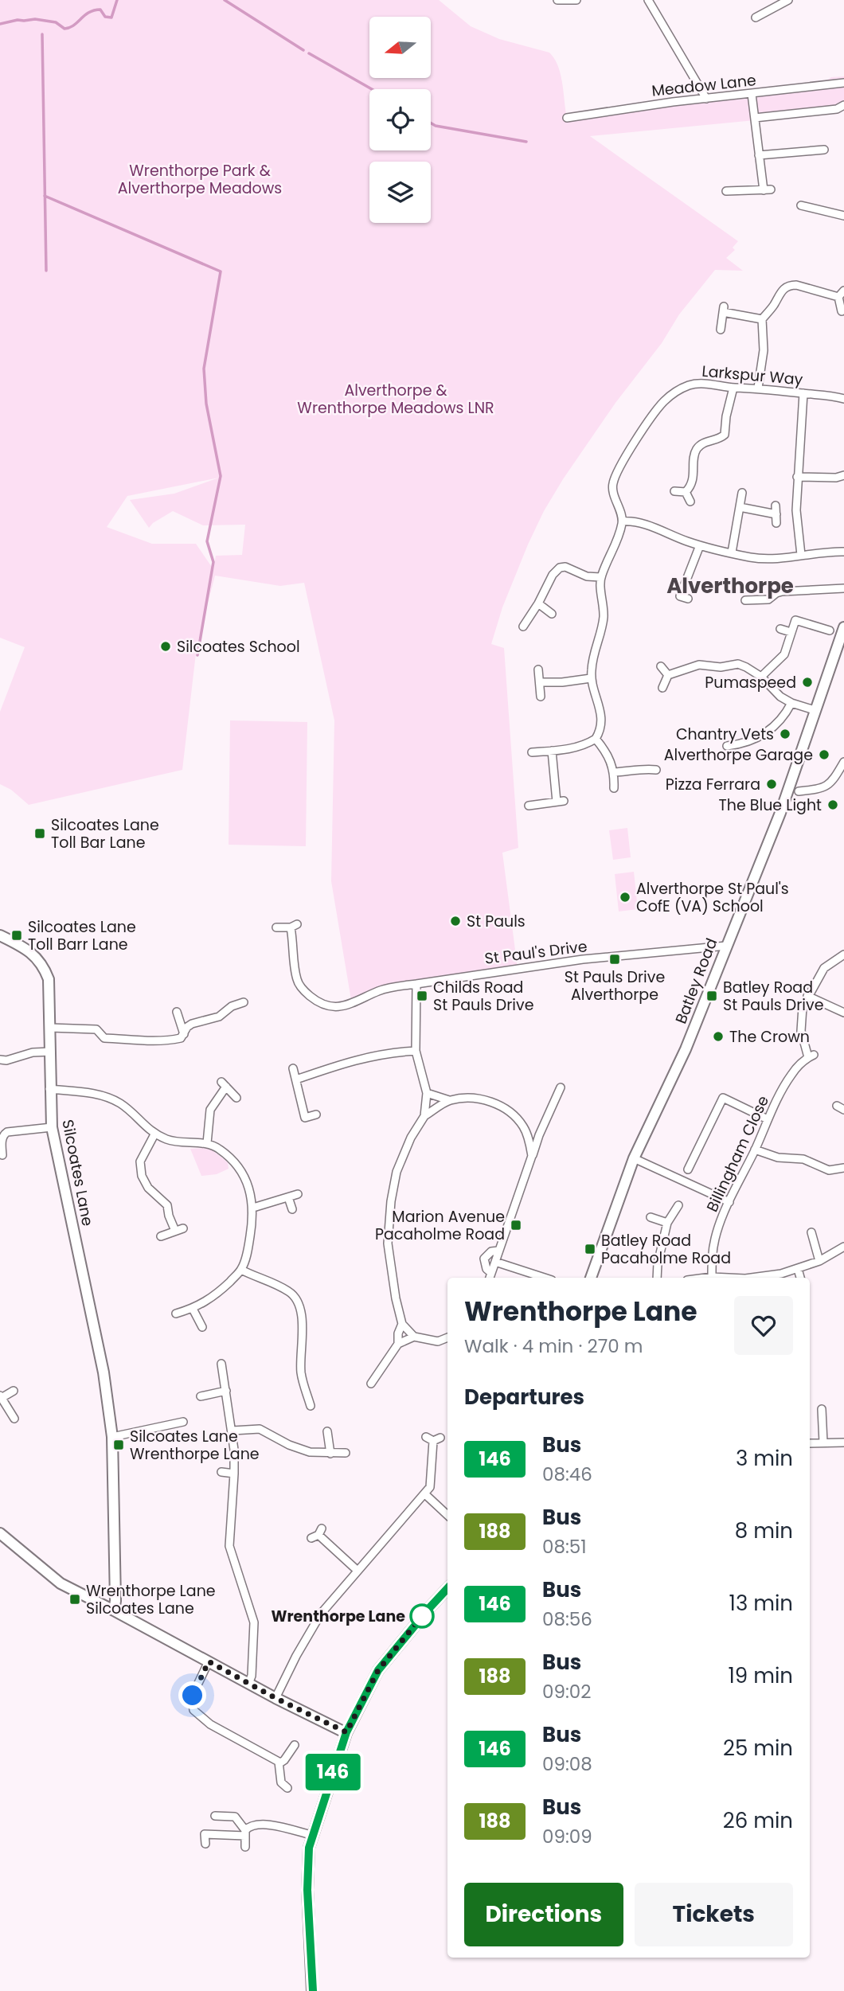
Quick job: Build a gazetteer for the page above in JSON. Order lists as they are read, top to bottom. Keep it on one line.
{"streets":{"street":["Meadow Lane","Larkspur Way","St Paul's Drive","Batley Road","Billingham Close","Silcoates Lane"]},"crossings":[["St Paul's Drive","Batley Road"]],"districts":["Alverthorpe"],"parks":["Wrenthorpe Park & Alverthorpe Meadows","Alverthorpe & Wrenthorpe Meadows LNR"],"places":{"other":["Silcoates School","Pumaspeed","Chantry Vets","Alverthorpe Garage","Pizza Ferrara","The Blue Light","Alverthorpe St Paul's CofE (VA) School","St Pauls","The Crown","Wrenthorpe Lane"],"transit":["Silcoates Lane Toll Bar Lane","Silcoates Lane Toll Barr Lane","St Pauls Drive Alverthorpe","Childs Road St Pauls Drive","Batley Road St Pauls Drive","Marion Avenue Pacaholme Road","Batley Road Pacaholme Road","Silcoates Lane Wrenthorpe Lane","Wrenthorpe Lane Silcoates Lane"]},"lines":["bus line 146"],"north":"left","page":{"on_map":"146","heading":[["Wrenthorpe Lane","Walk · 4 min · 270 m"],"Departures"],"list":[{"mark":"146","name":"Bus","note":"08:46","value":"3 min"},{"mark":"188","name":"Bus","note":"08:51","value":"8 min"},{"mark":"146","name":"Bus","note":"08:56","value":"13 min"},{"mark":"188","name":"Bus","note":"09:02","value":"19 min"},{"mark":"146","name":"Bus","note":"09:08","value":"25 min"},{"mark":"188","name":"Bus","note":"09:09","value":"26 min"}],"buttons":["Directions","Tickets"]}}
